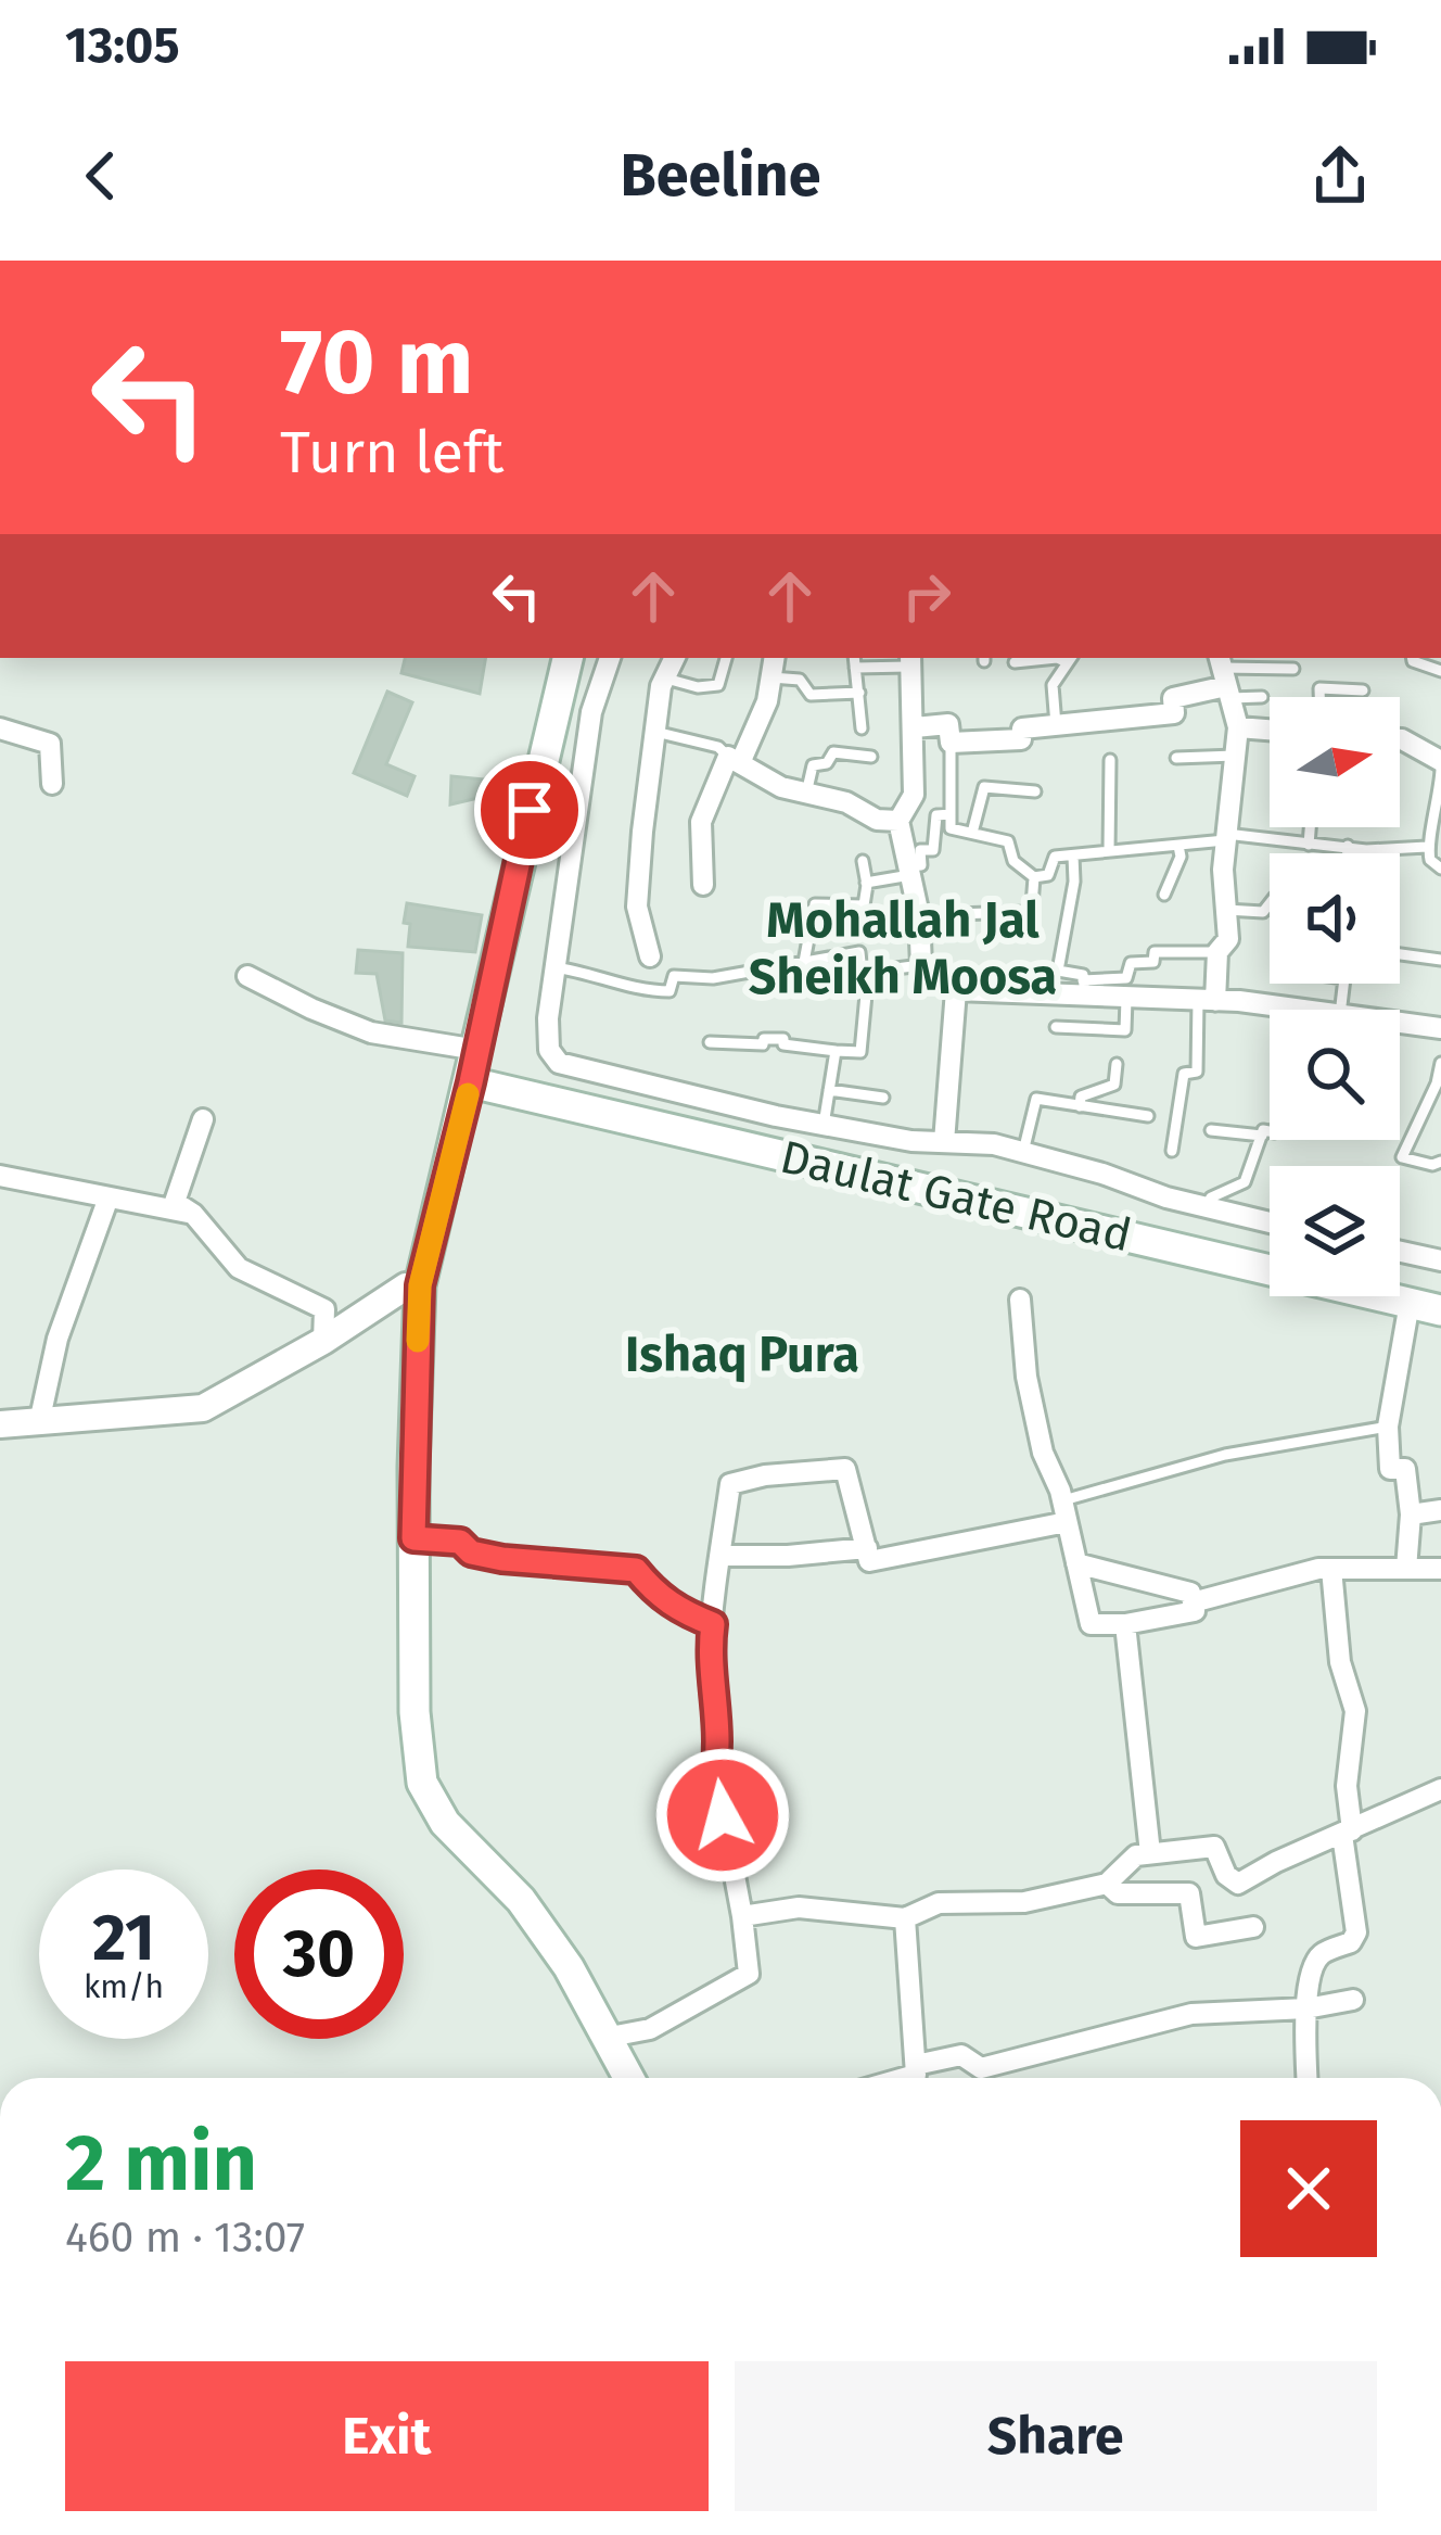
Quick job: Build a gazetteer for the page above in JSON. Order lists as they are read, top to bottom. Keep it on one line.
{"streets":{"main road":["Daulat Gate Road"]},"districts":["Mohallah Jal Sheikh Moosa","Ishaq Pura"],"north":"right","page":{"status":"13:05","header":"Beeline","turn":["70 m","Turn left"],"speed":"21 km/h","limit":"30","heading":["2 min","460 m · 13:07"],"buttons":["Exit","Share"]}}
